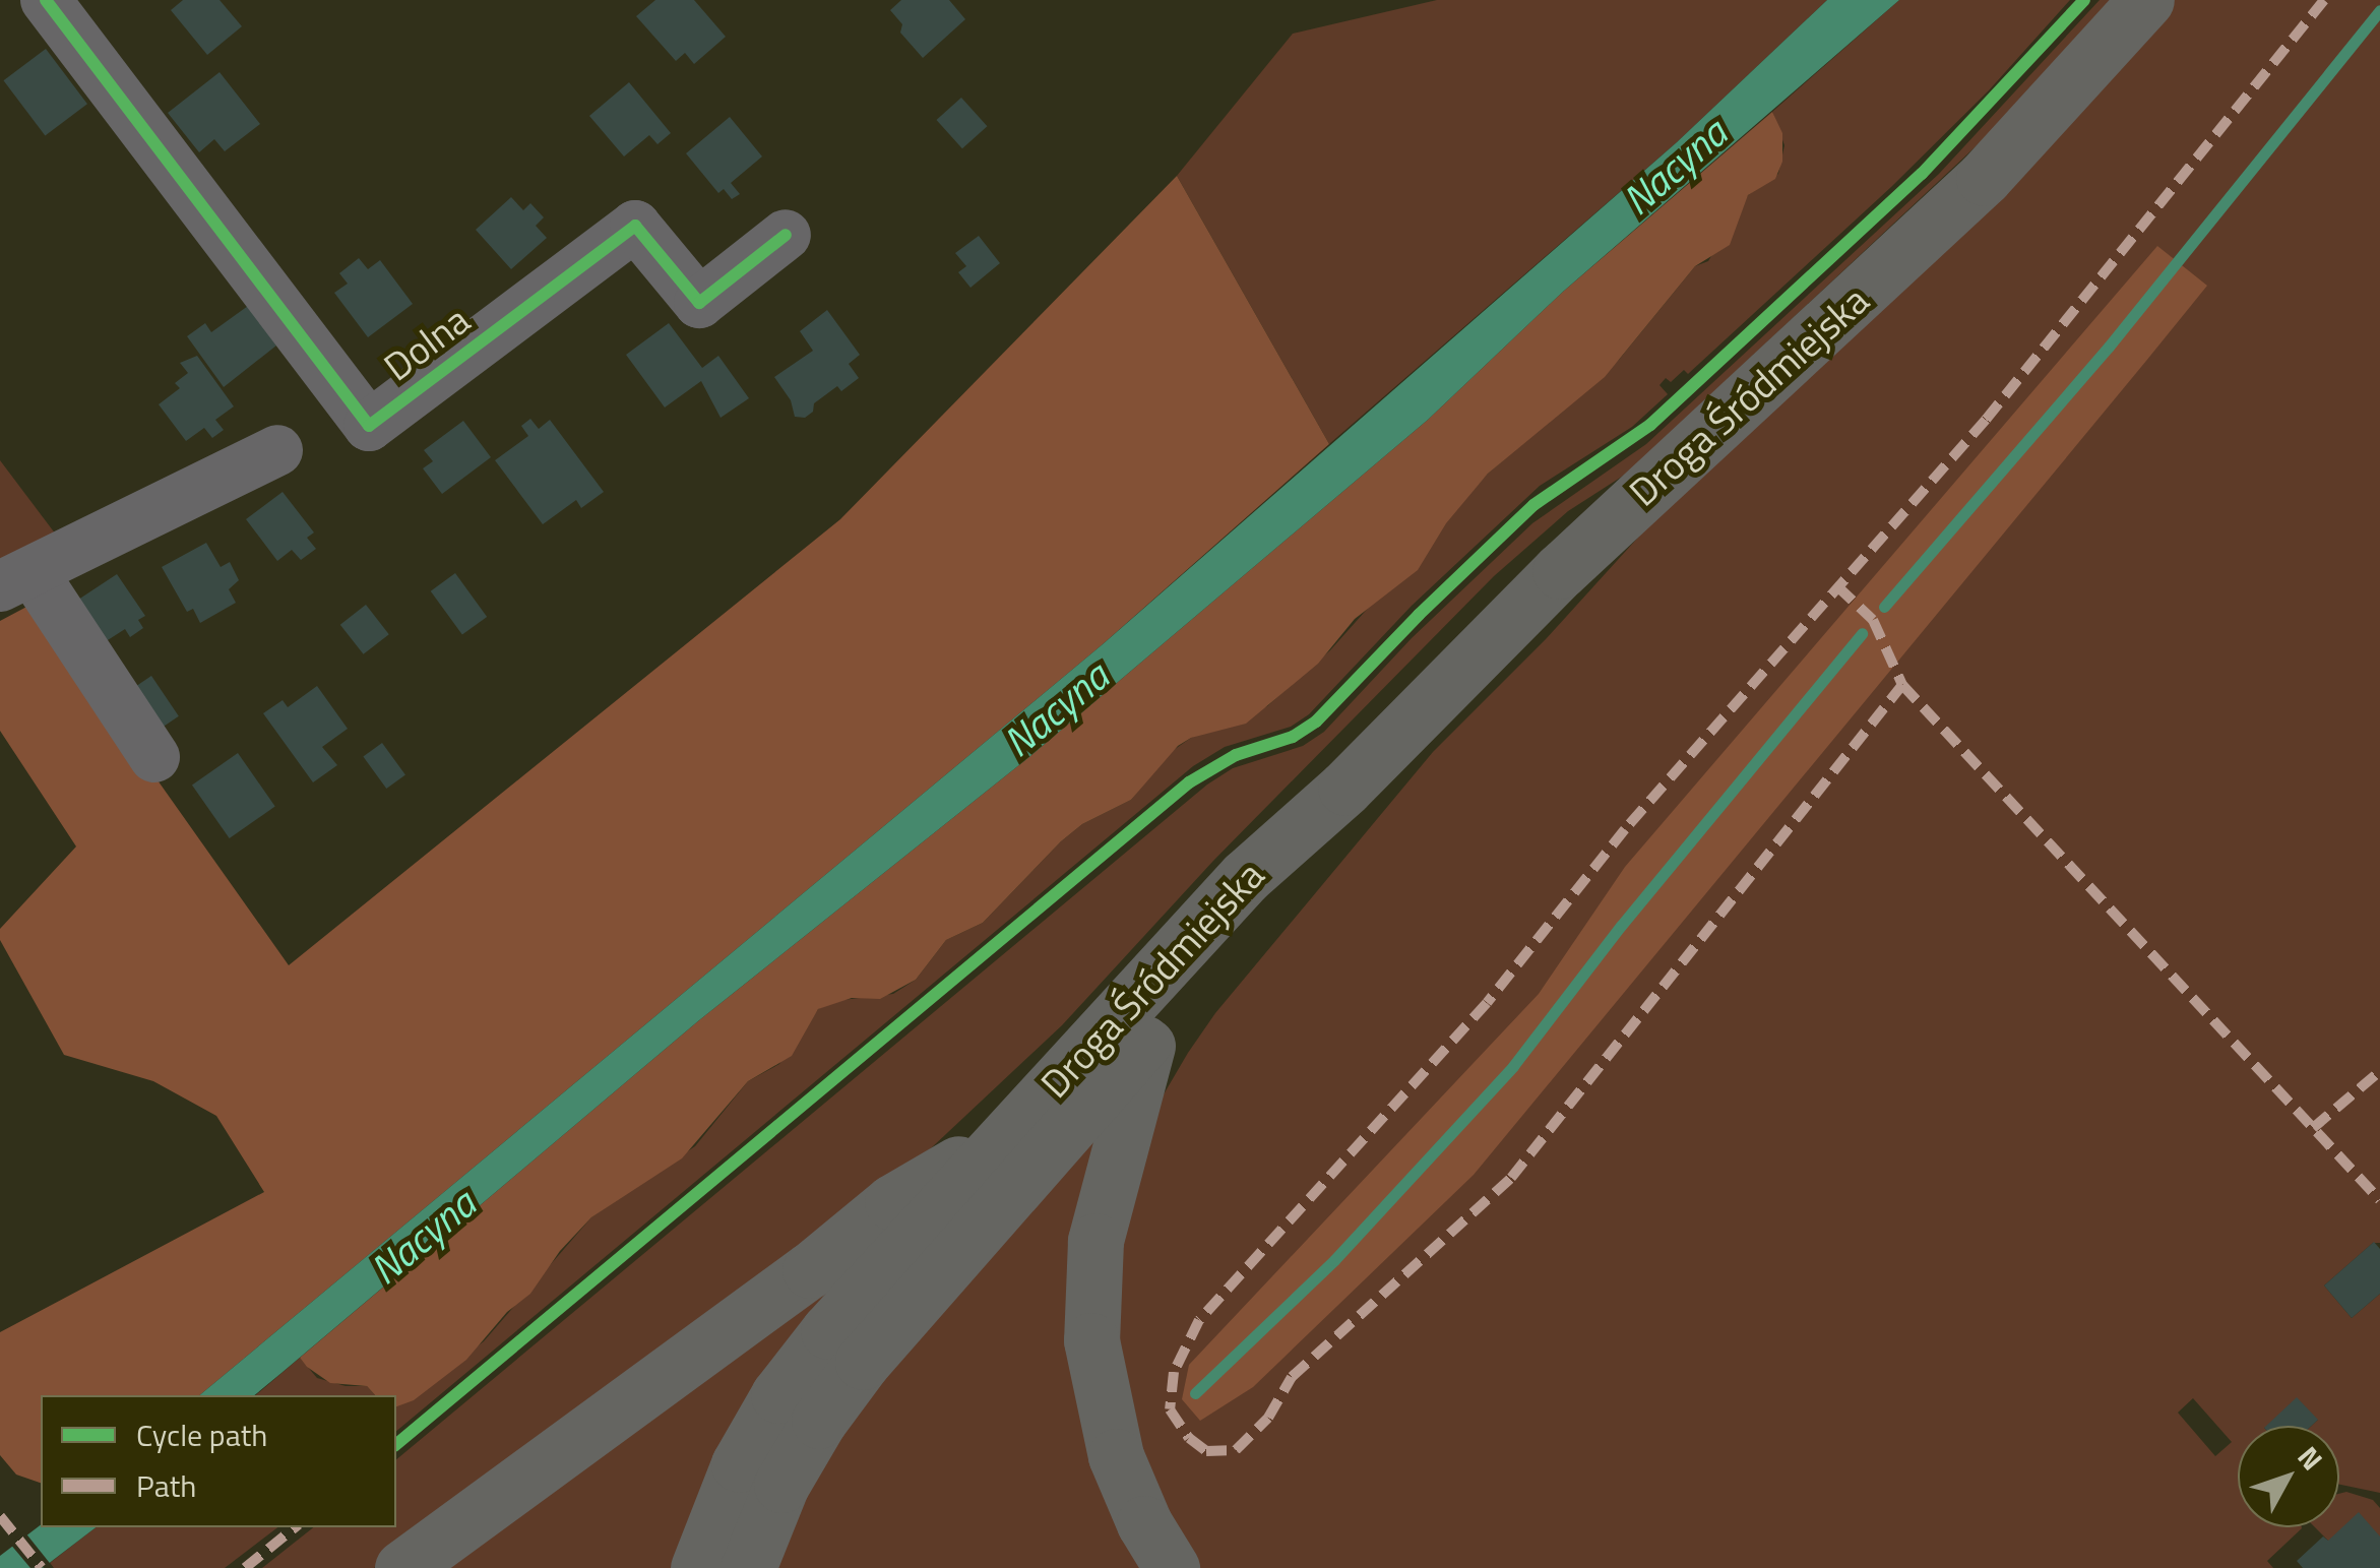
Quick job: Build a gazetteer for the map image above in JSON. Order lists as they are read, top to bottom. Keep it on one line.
{"streets":{"main road":["Droga Śródmiejska"],"street":["Dolna"]},"water":["Nacyna"],"legend":["Cycle path","Path"],"north":"top right"}
